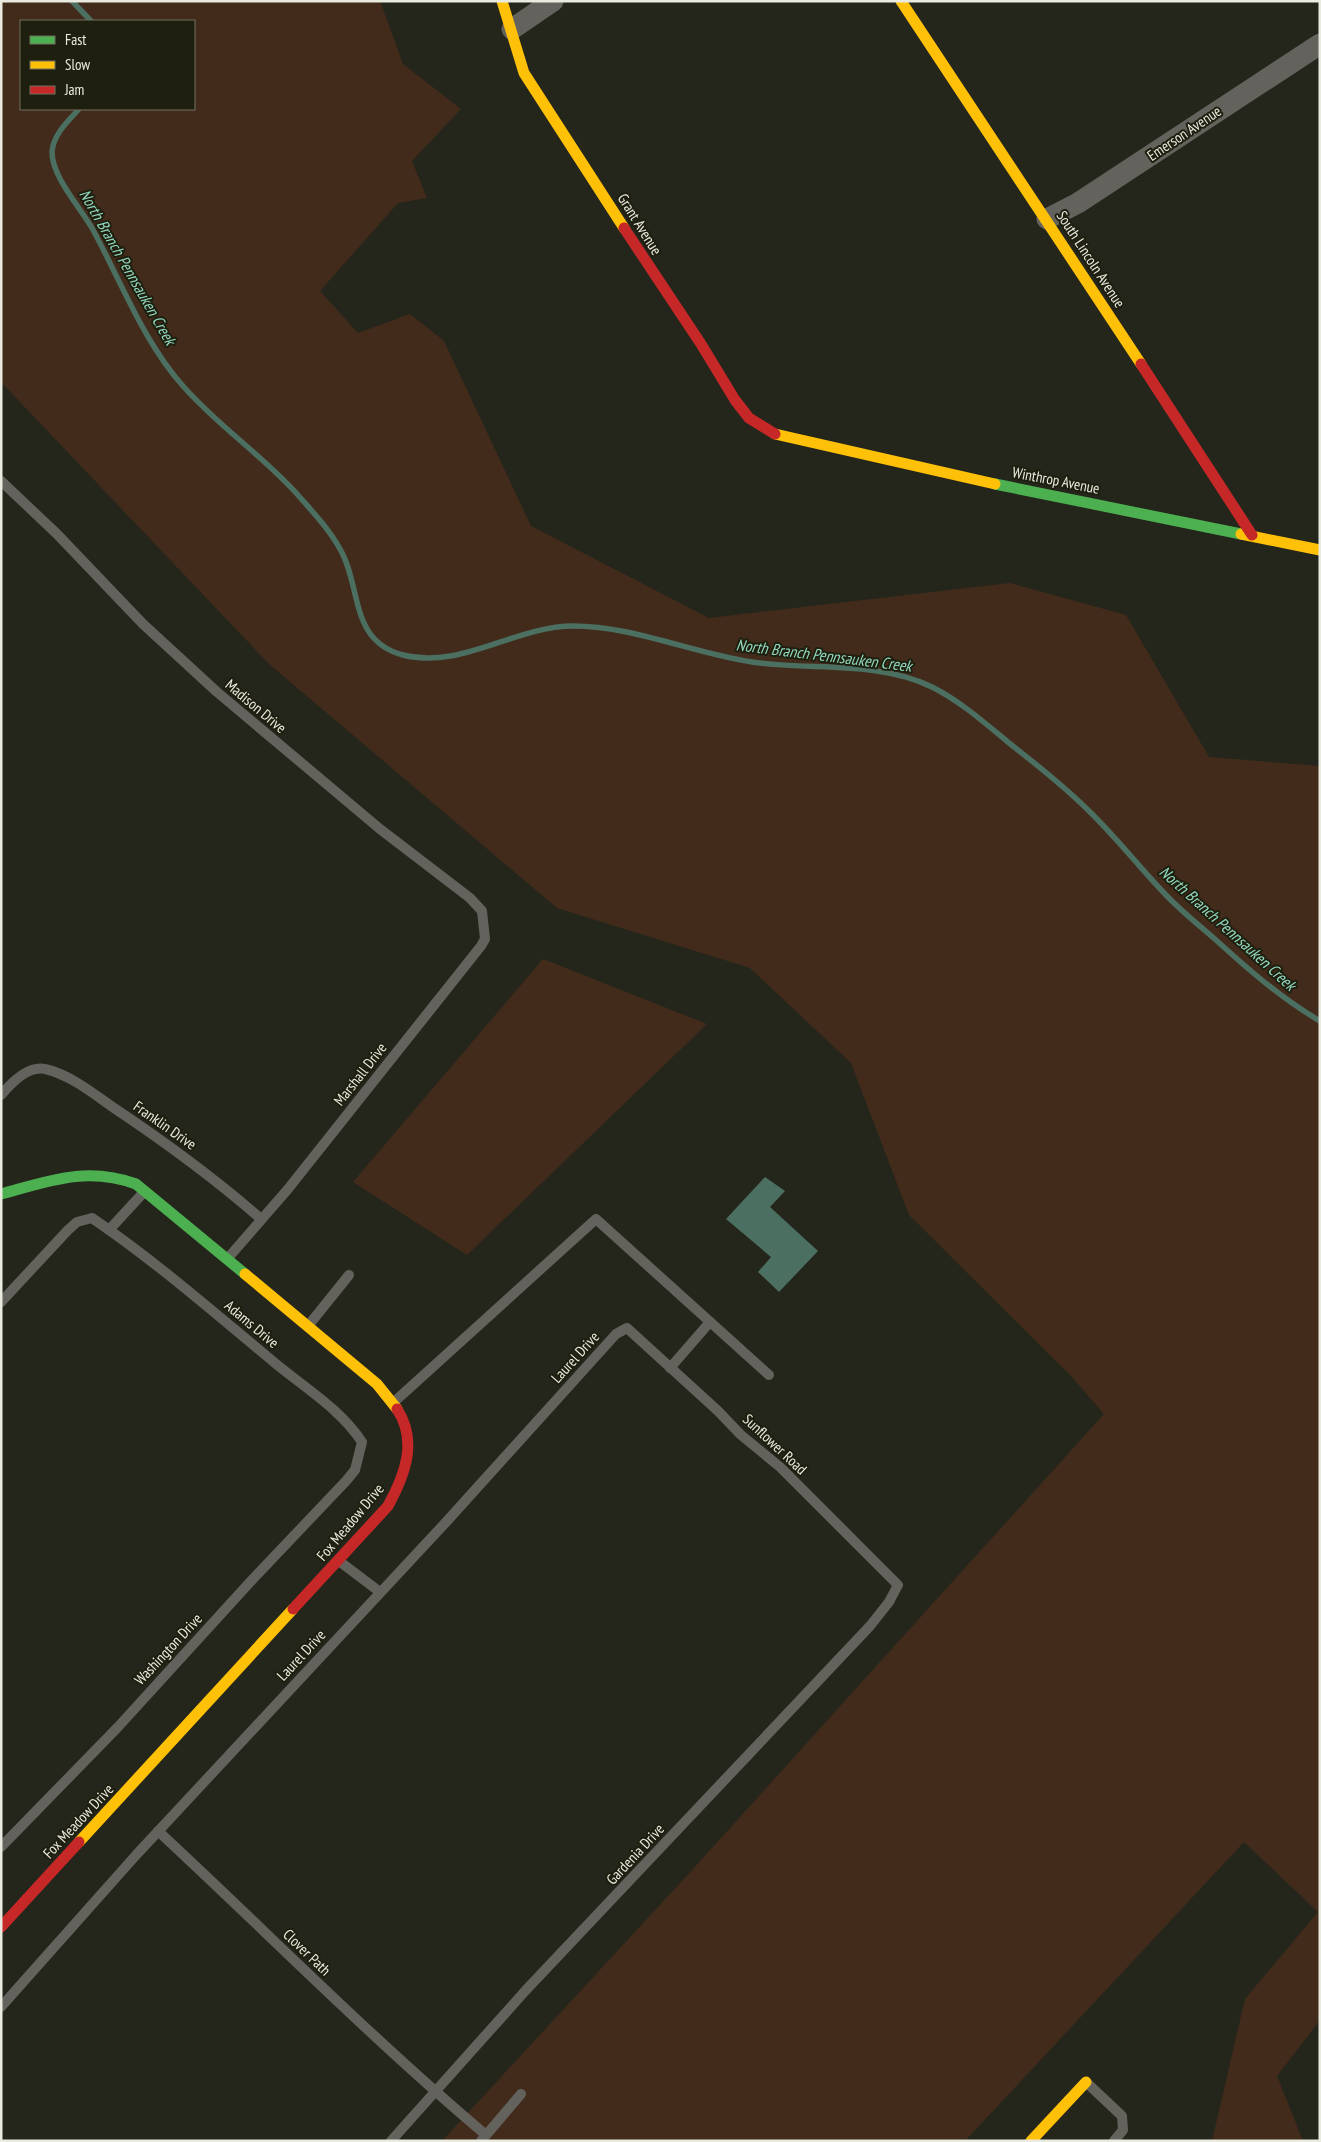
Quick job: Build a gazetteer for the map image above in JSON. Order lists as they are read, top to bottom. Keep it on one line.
{"streets":{"street":["Emerson Avenue","Grant Avenue","South Lincoln Avenue","Winthrop Avenue","Fox Meadow Drive"],"lane":["Madison Drive","Marshall Drive","Franklin Drive","Adams Drive","Laurel Drive","Sunflower Road","Washington Drive","Gardenia Drive","Clover Path"]},"crossings":[["Emerson Avenue","South Lincoln Avenue"],["Grant Avenue","Winthrop Avenue"],["South Lincoln Avenue","Winthrop Avenue"],["Madison Drive","Marshall Drive"],["Marshall Drive","Franklin Drive"],["Adams Drive","Washington Drive"],["Laurel Drive","Sunflower Road"],["Laurel Drive","Clover Path"],["Sunflower Road","Gardenia Drive"],["Gardenia Drive","Clover Path"]],"water":["North Branch Pennsauken Creek"],"legend":["Fast","Slow","Jam"]}
